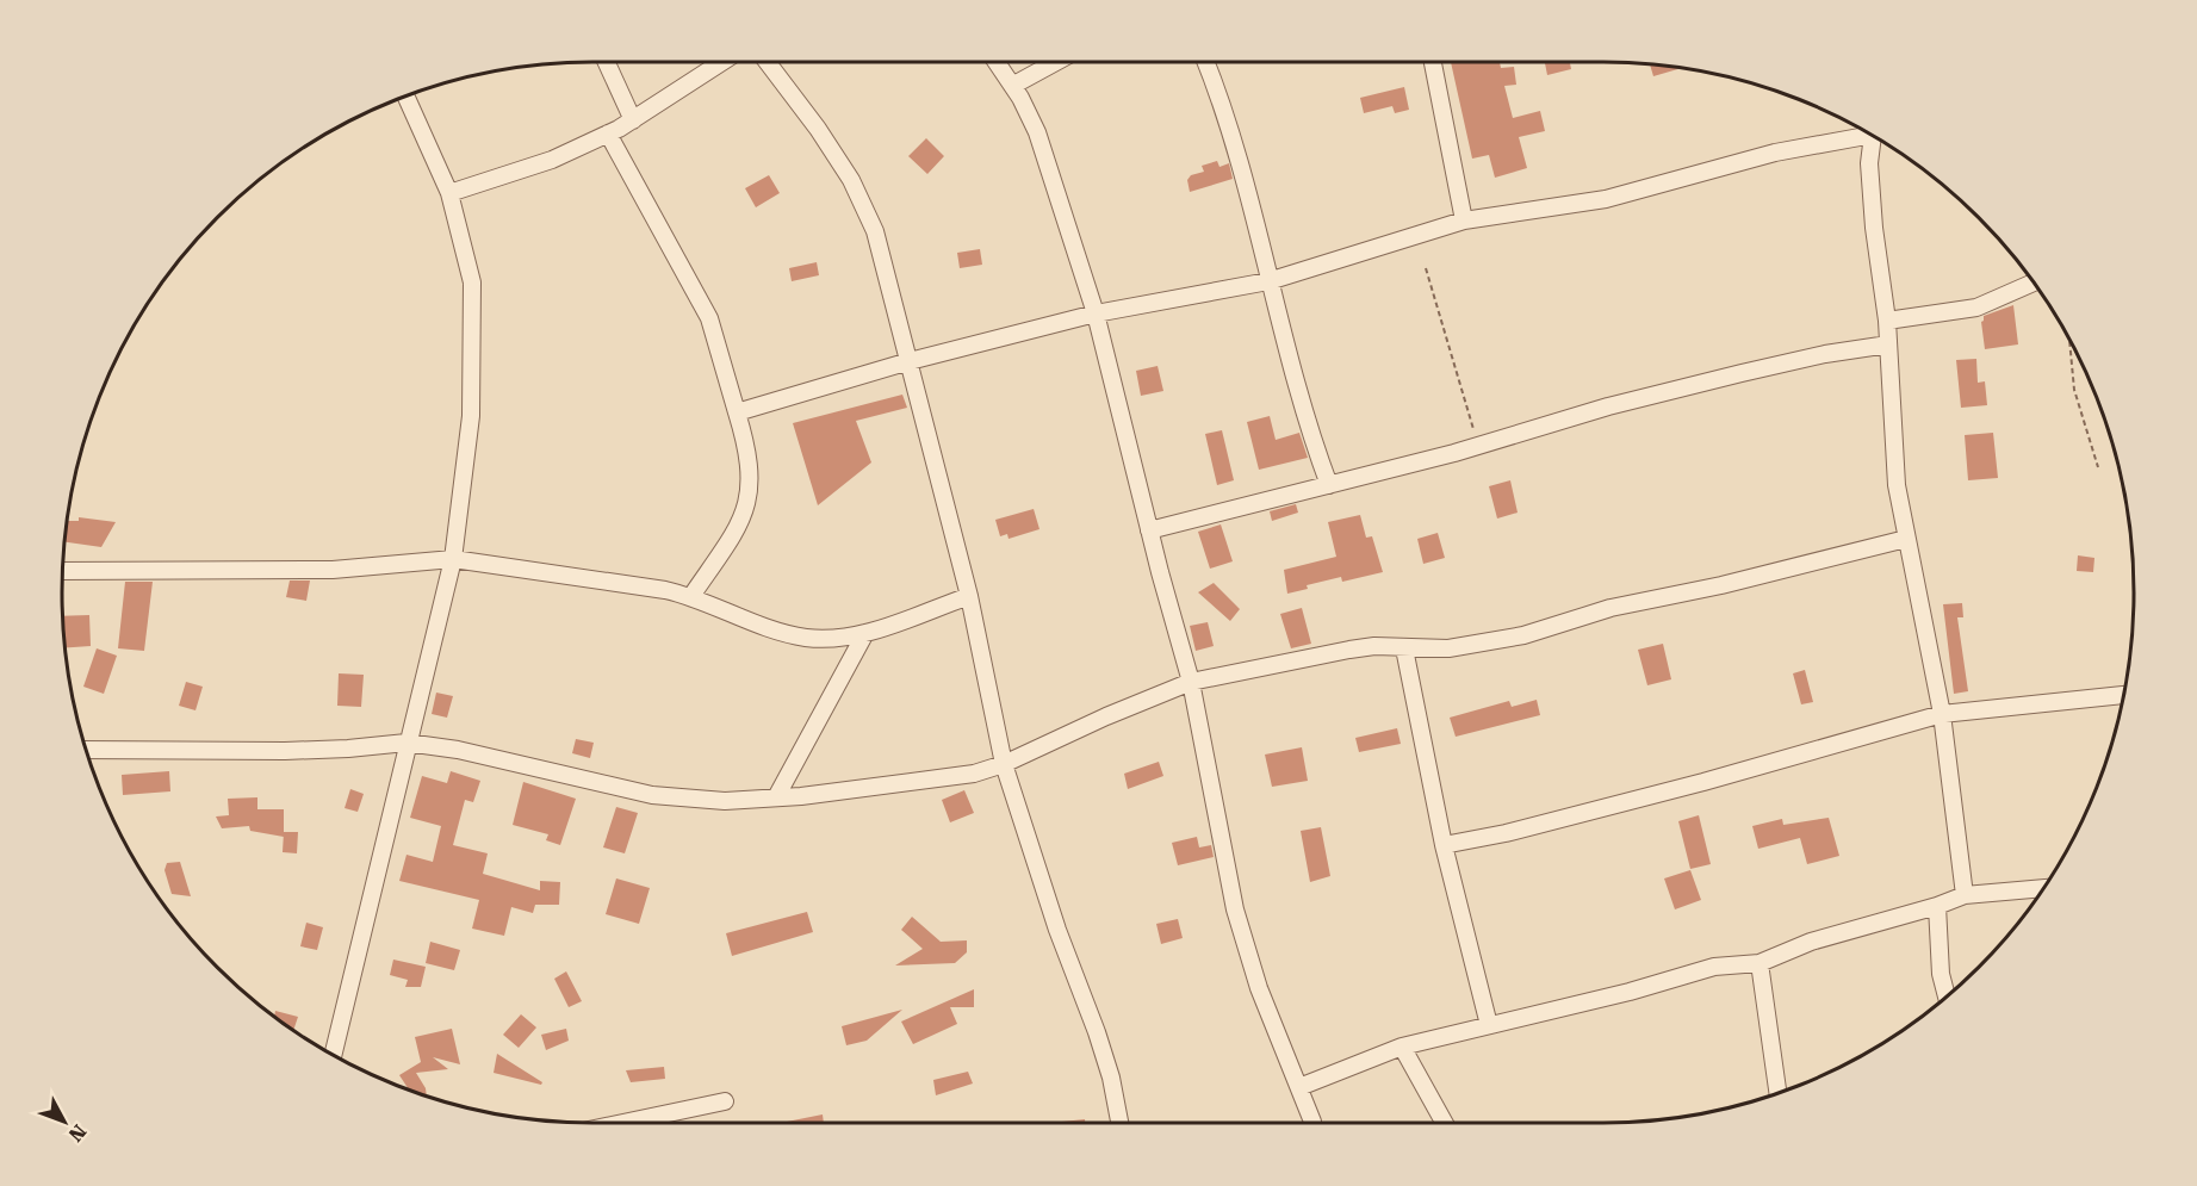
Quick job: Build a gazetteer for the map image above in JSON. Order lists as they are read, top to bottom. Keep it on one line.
{"north":"bottom right"}
